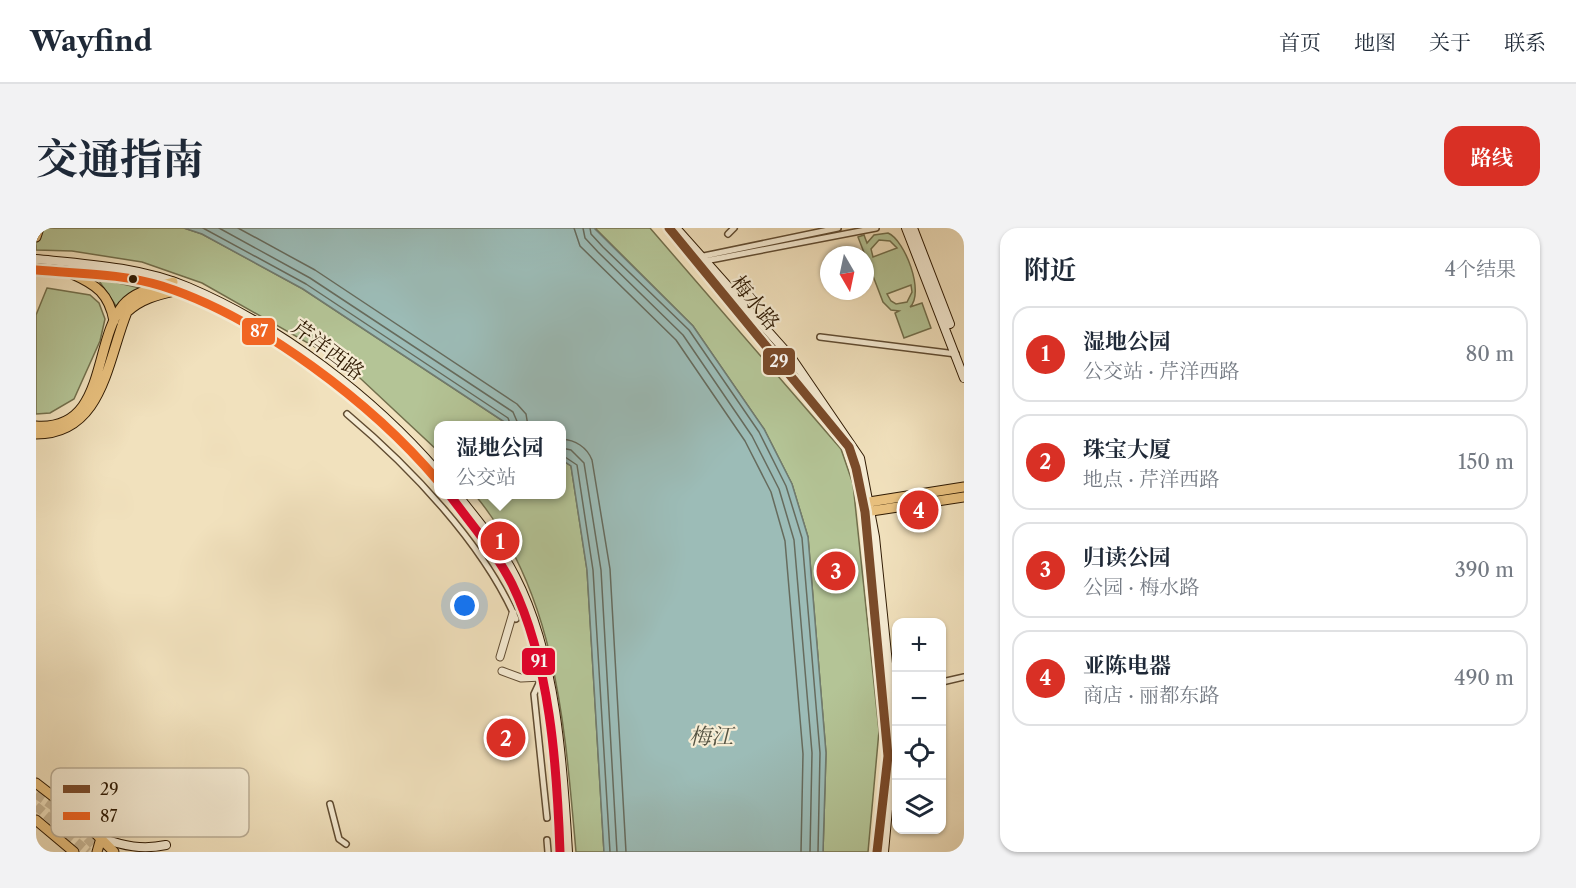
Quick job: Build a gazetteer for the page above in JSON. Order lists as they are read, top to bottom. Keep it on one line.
{"streets":{"main road":["梅水路","芹洋西路"]},"water":["梅江"],"lines":["transit line 29","transit line 87","transit line 91"],"legend":["29","87"],"north":"bottom","page":{"header":"Wayfind","nav":["首页","地图","关于","联系"],"title":"交通指南","buttons":"路线","heading":["附近","4个结果"],"list":[{"mark":"1","name":"湿地公园","note":"公交站 · 芹洋西路","value":"80 m"},{"mark":"2","name":"珠宝大厦","note":"地点 · 芹洋西路","value":"150 m"},{"mark":"3","name":"归读公园","note":"公园 · 梅水路","value":"390 m"},{"mark":"4","name":"亚陈电器","note":"商店 · 丽都东路","value":"490 m"}],"popup":["湿地公园","公交站"],"pins":["4","1","3","2"],"map_buttons":["+","−"]}}
